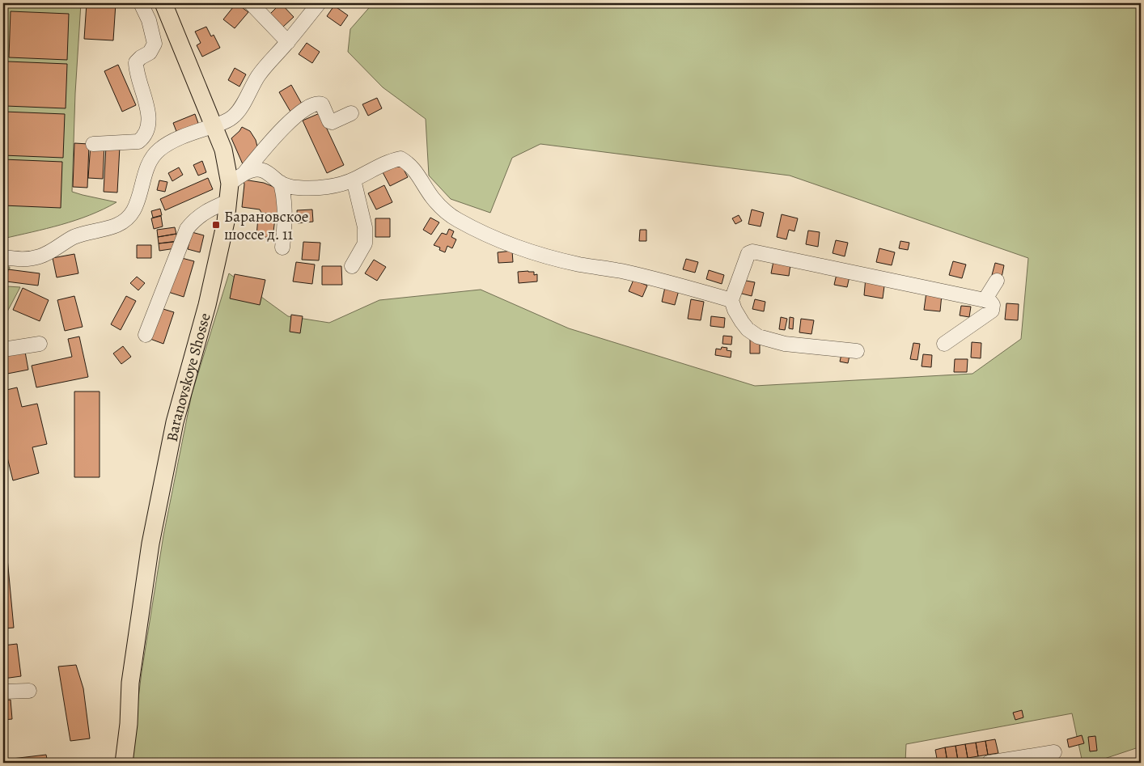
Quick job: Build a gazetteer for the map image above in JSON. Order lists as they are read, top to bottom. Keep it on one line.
{"streets":{"main road":["Baranovskoye Shosse"]},"places":{"transit":["Барановское шоссе д. 11"]}}
